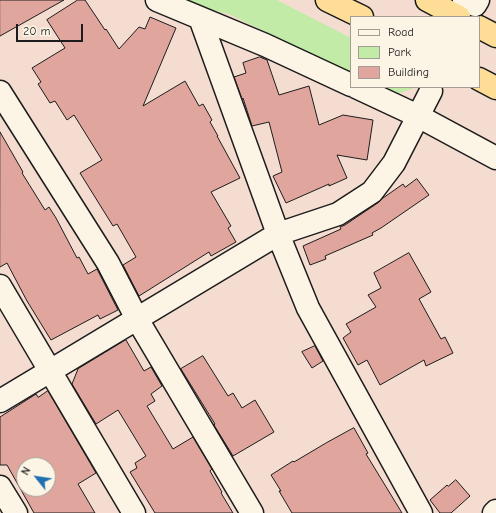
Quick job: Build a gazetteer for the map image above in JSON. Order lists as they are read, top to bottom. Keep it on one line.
{"legend":["Road","Park","Building"],"scale_bar":"20 m","north":"top left"}
